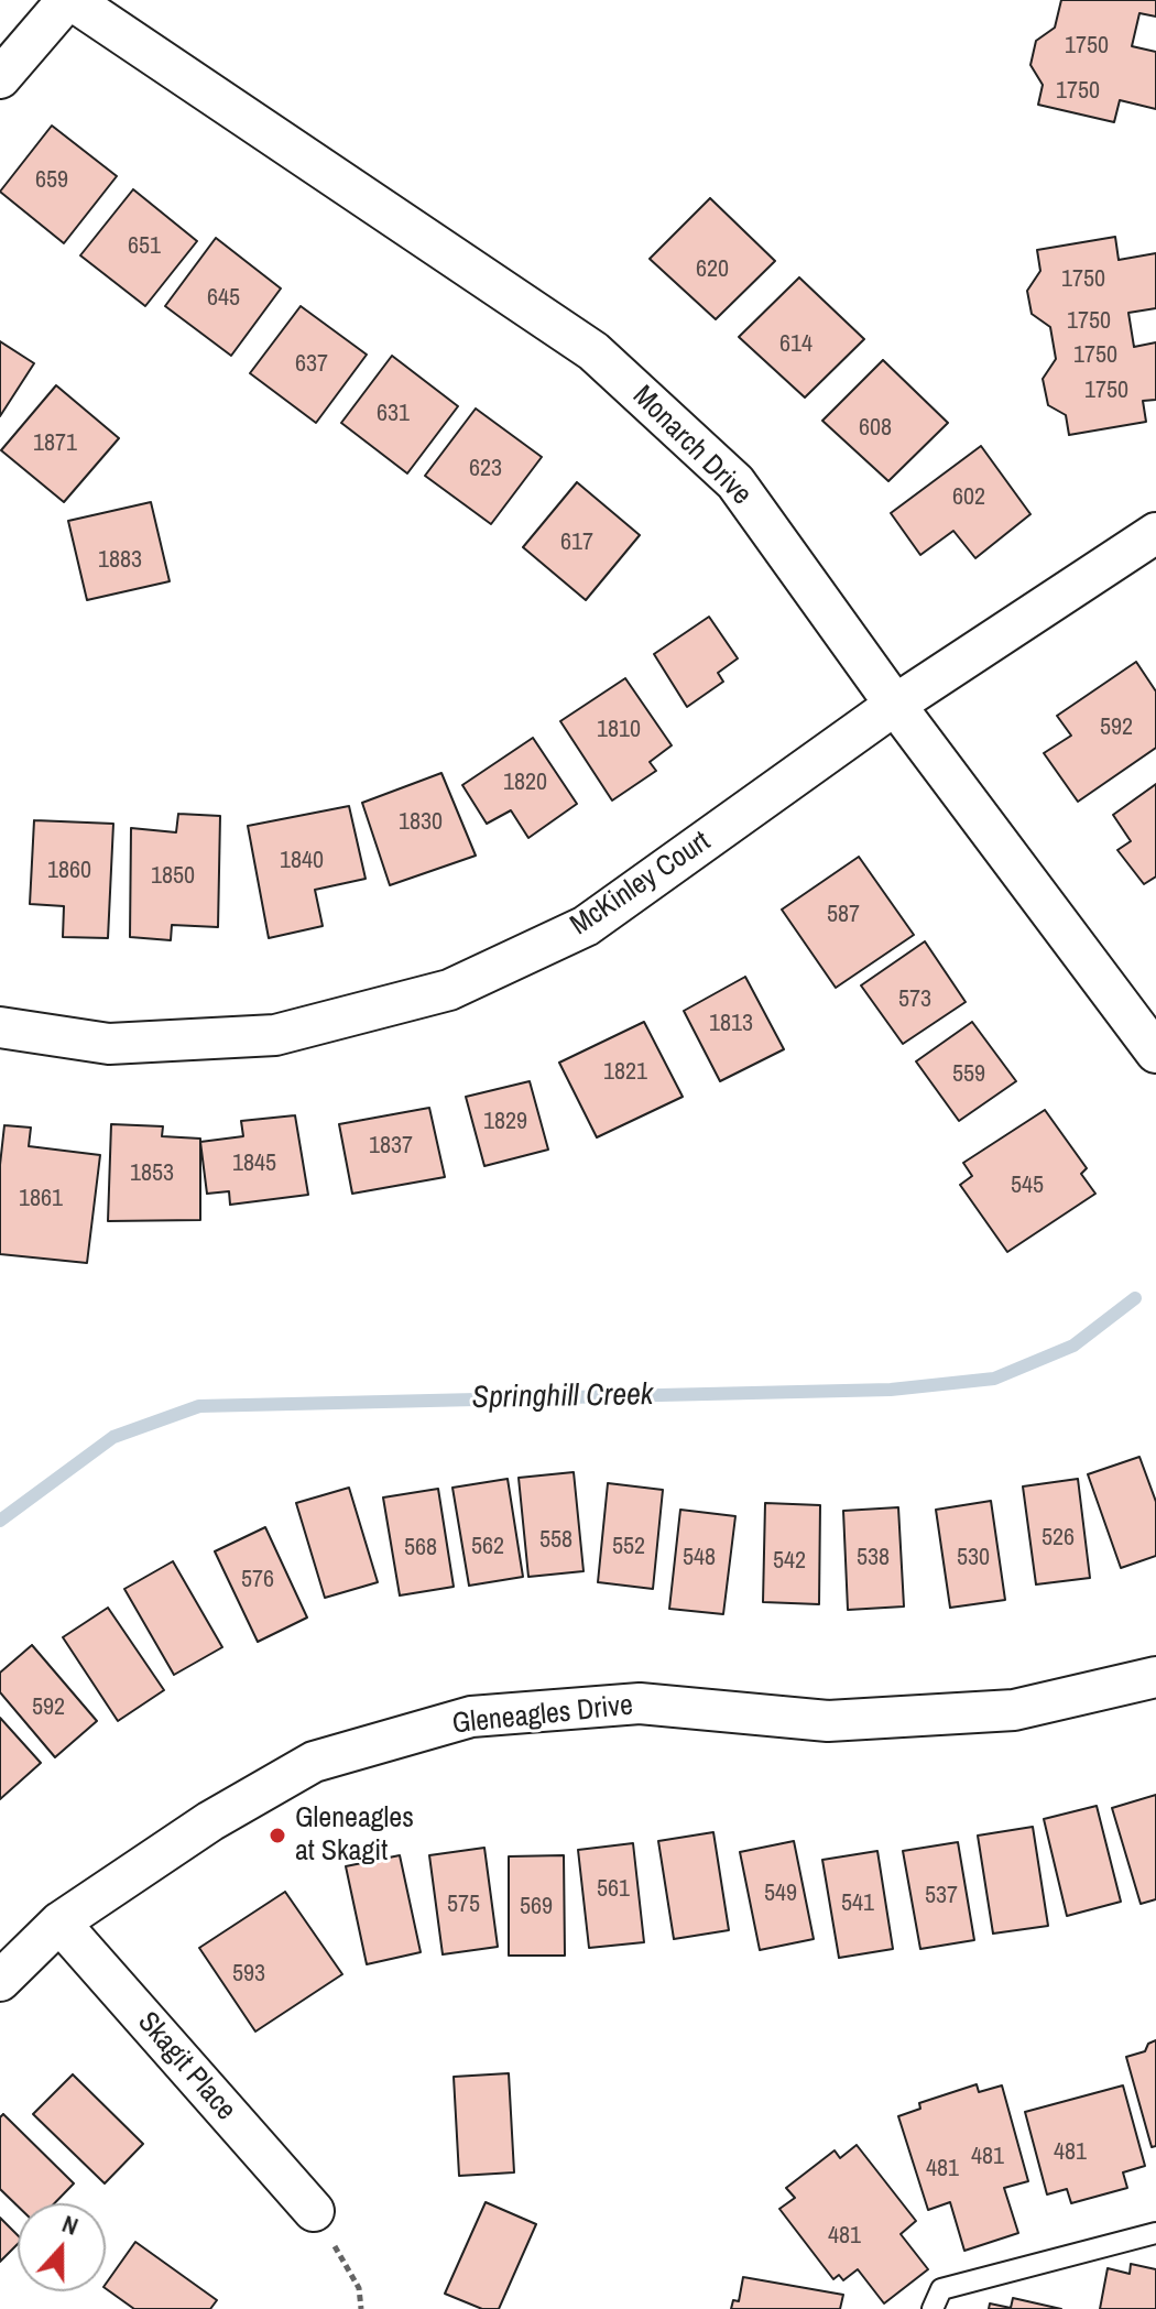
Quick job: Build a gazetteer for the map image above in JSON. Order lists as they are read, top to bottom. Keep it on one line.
{"streets":{"street":["Monarch Drive","McKinley Court","Gleneagles Drive","Skagit Place"]},"crossings":[["Monarch Drive","McKinley Court"],["Gleneagles Drive","Skagit Place"]],"water":["Springhill Creek"],"places":["Gleneagles at Skagit"],"house_numbers":["1750","1750","659","651","620","1750","645","1750","614","1750","637","1750","631","608","1871","623","602","617","1883","592","1810","1820","1830","1840","1860","1850","587","573","1813","1821","559","1829","1837","1845","1853","545","1861","526","558","562","552","568","548","538","530","542","576","592","561","549","537","541","575","569","593","481","481","481","481"],"north":"top"}
